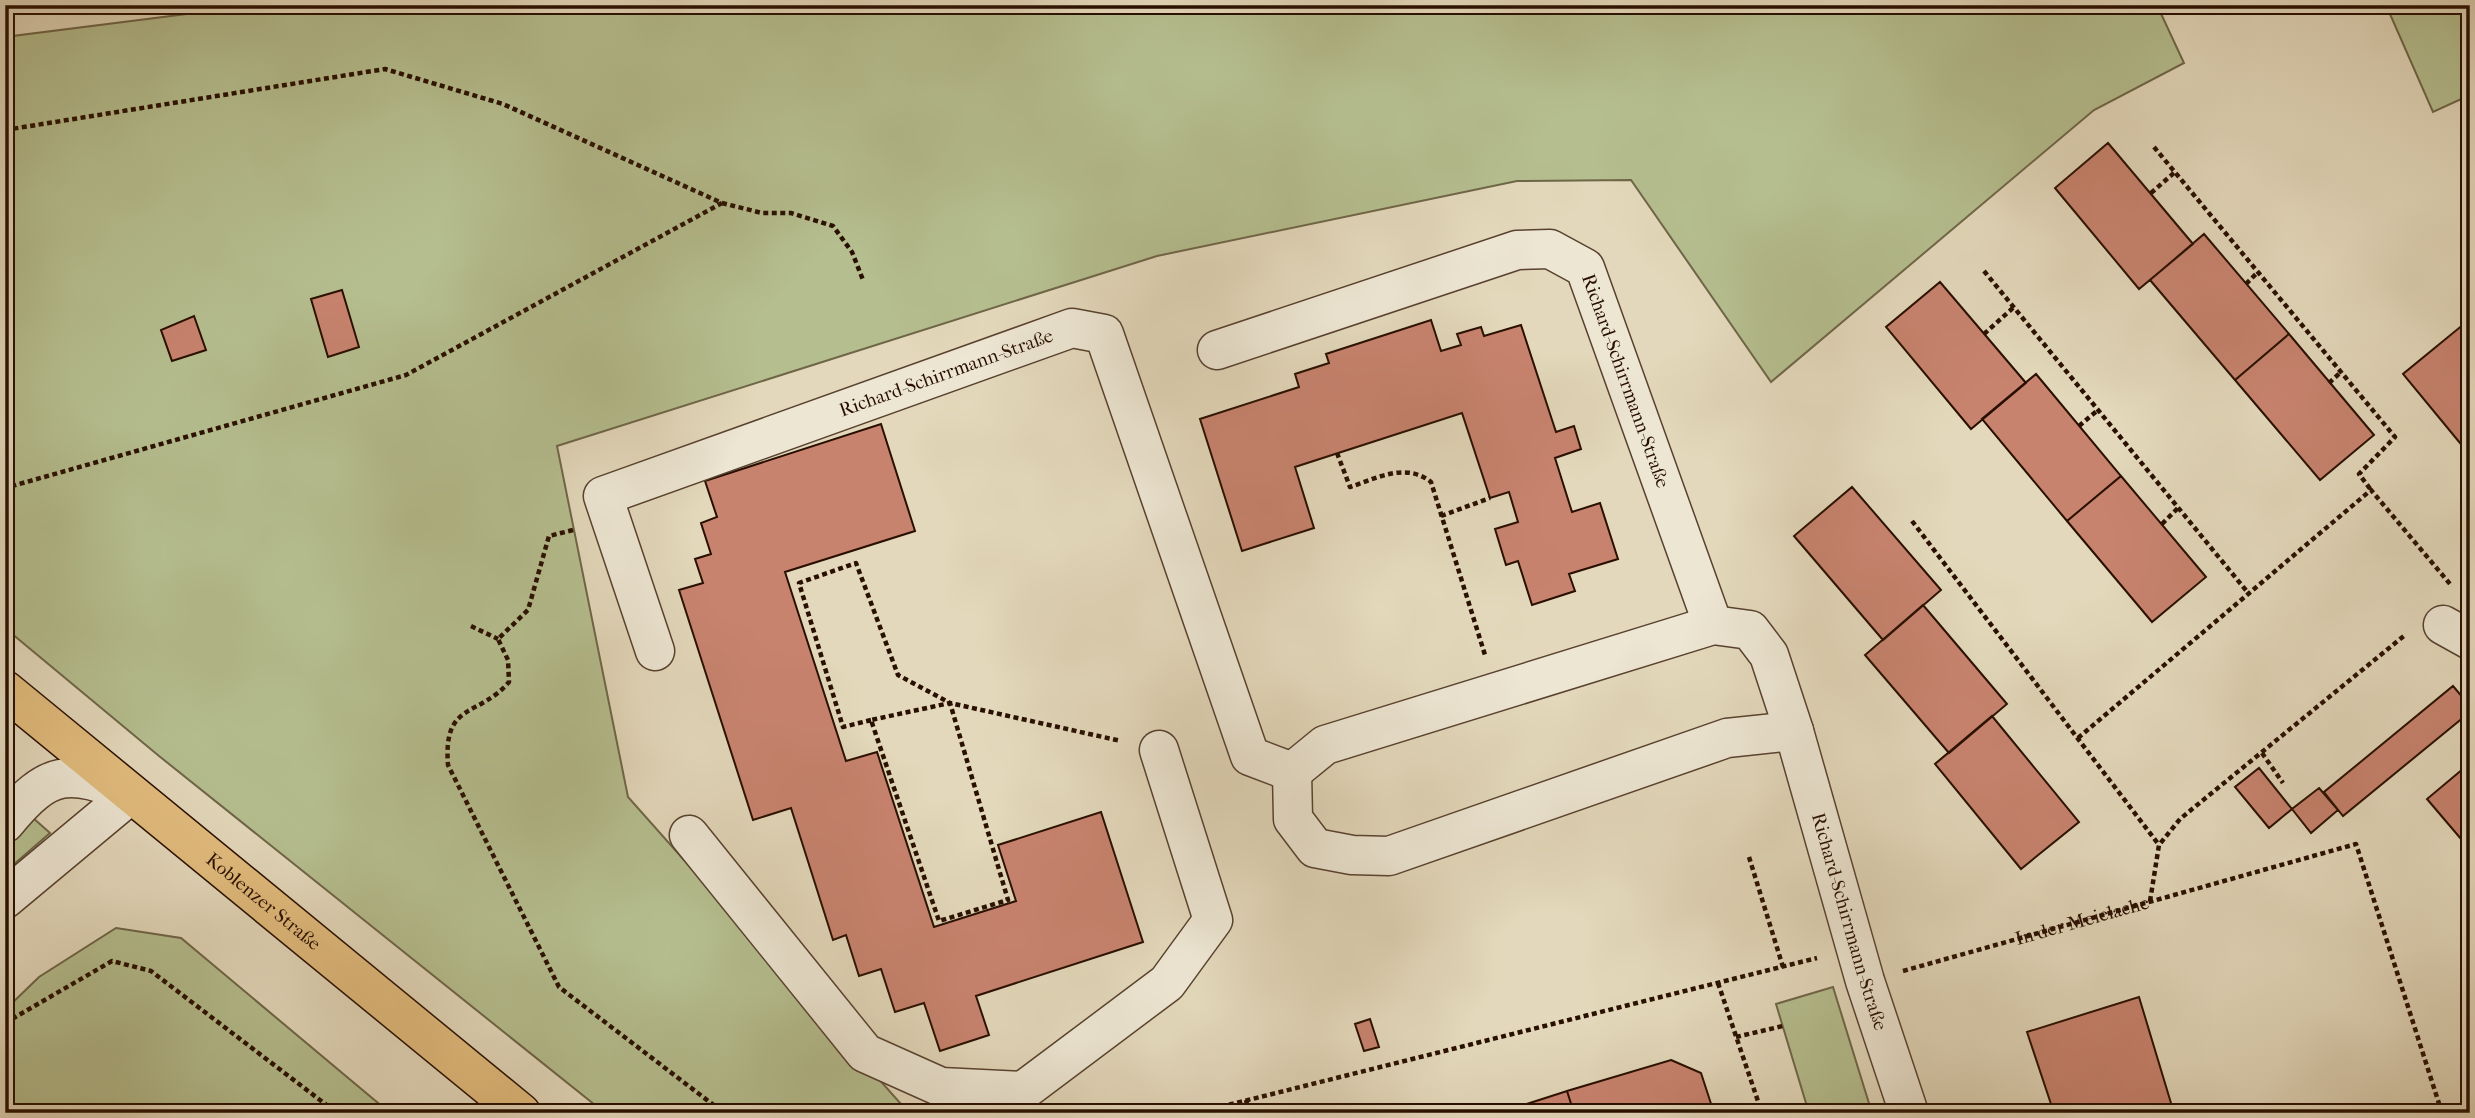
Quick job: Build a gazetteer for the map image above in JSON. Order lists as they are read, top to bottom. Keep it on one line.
{"streets":{"main road":["Koblenzer Straße"],"street":["Richard-Schirrmann-Straße"],"path":["In der Meielache"]},"crossings":[["Richard-Schirrmann-Straße","In der Meielache"]]}
